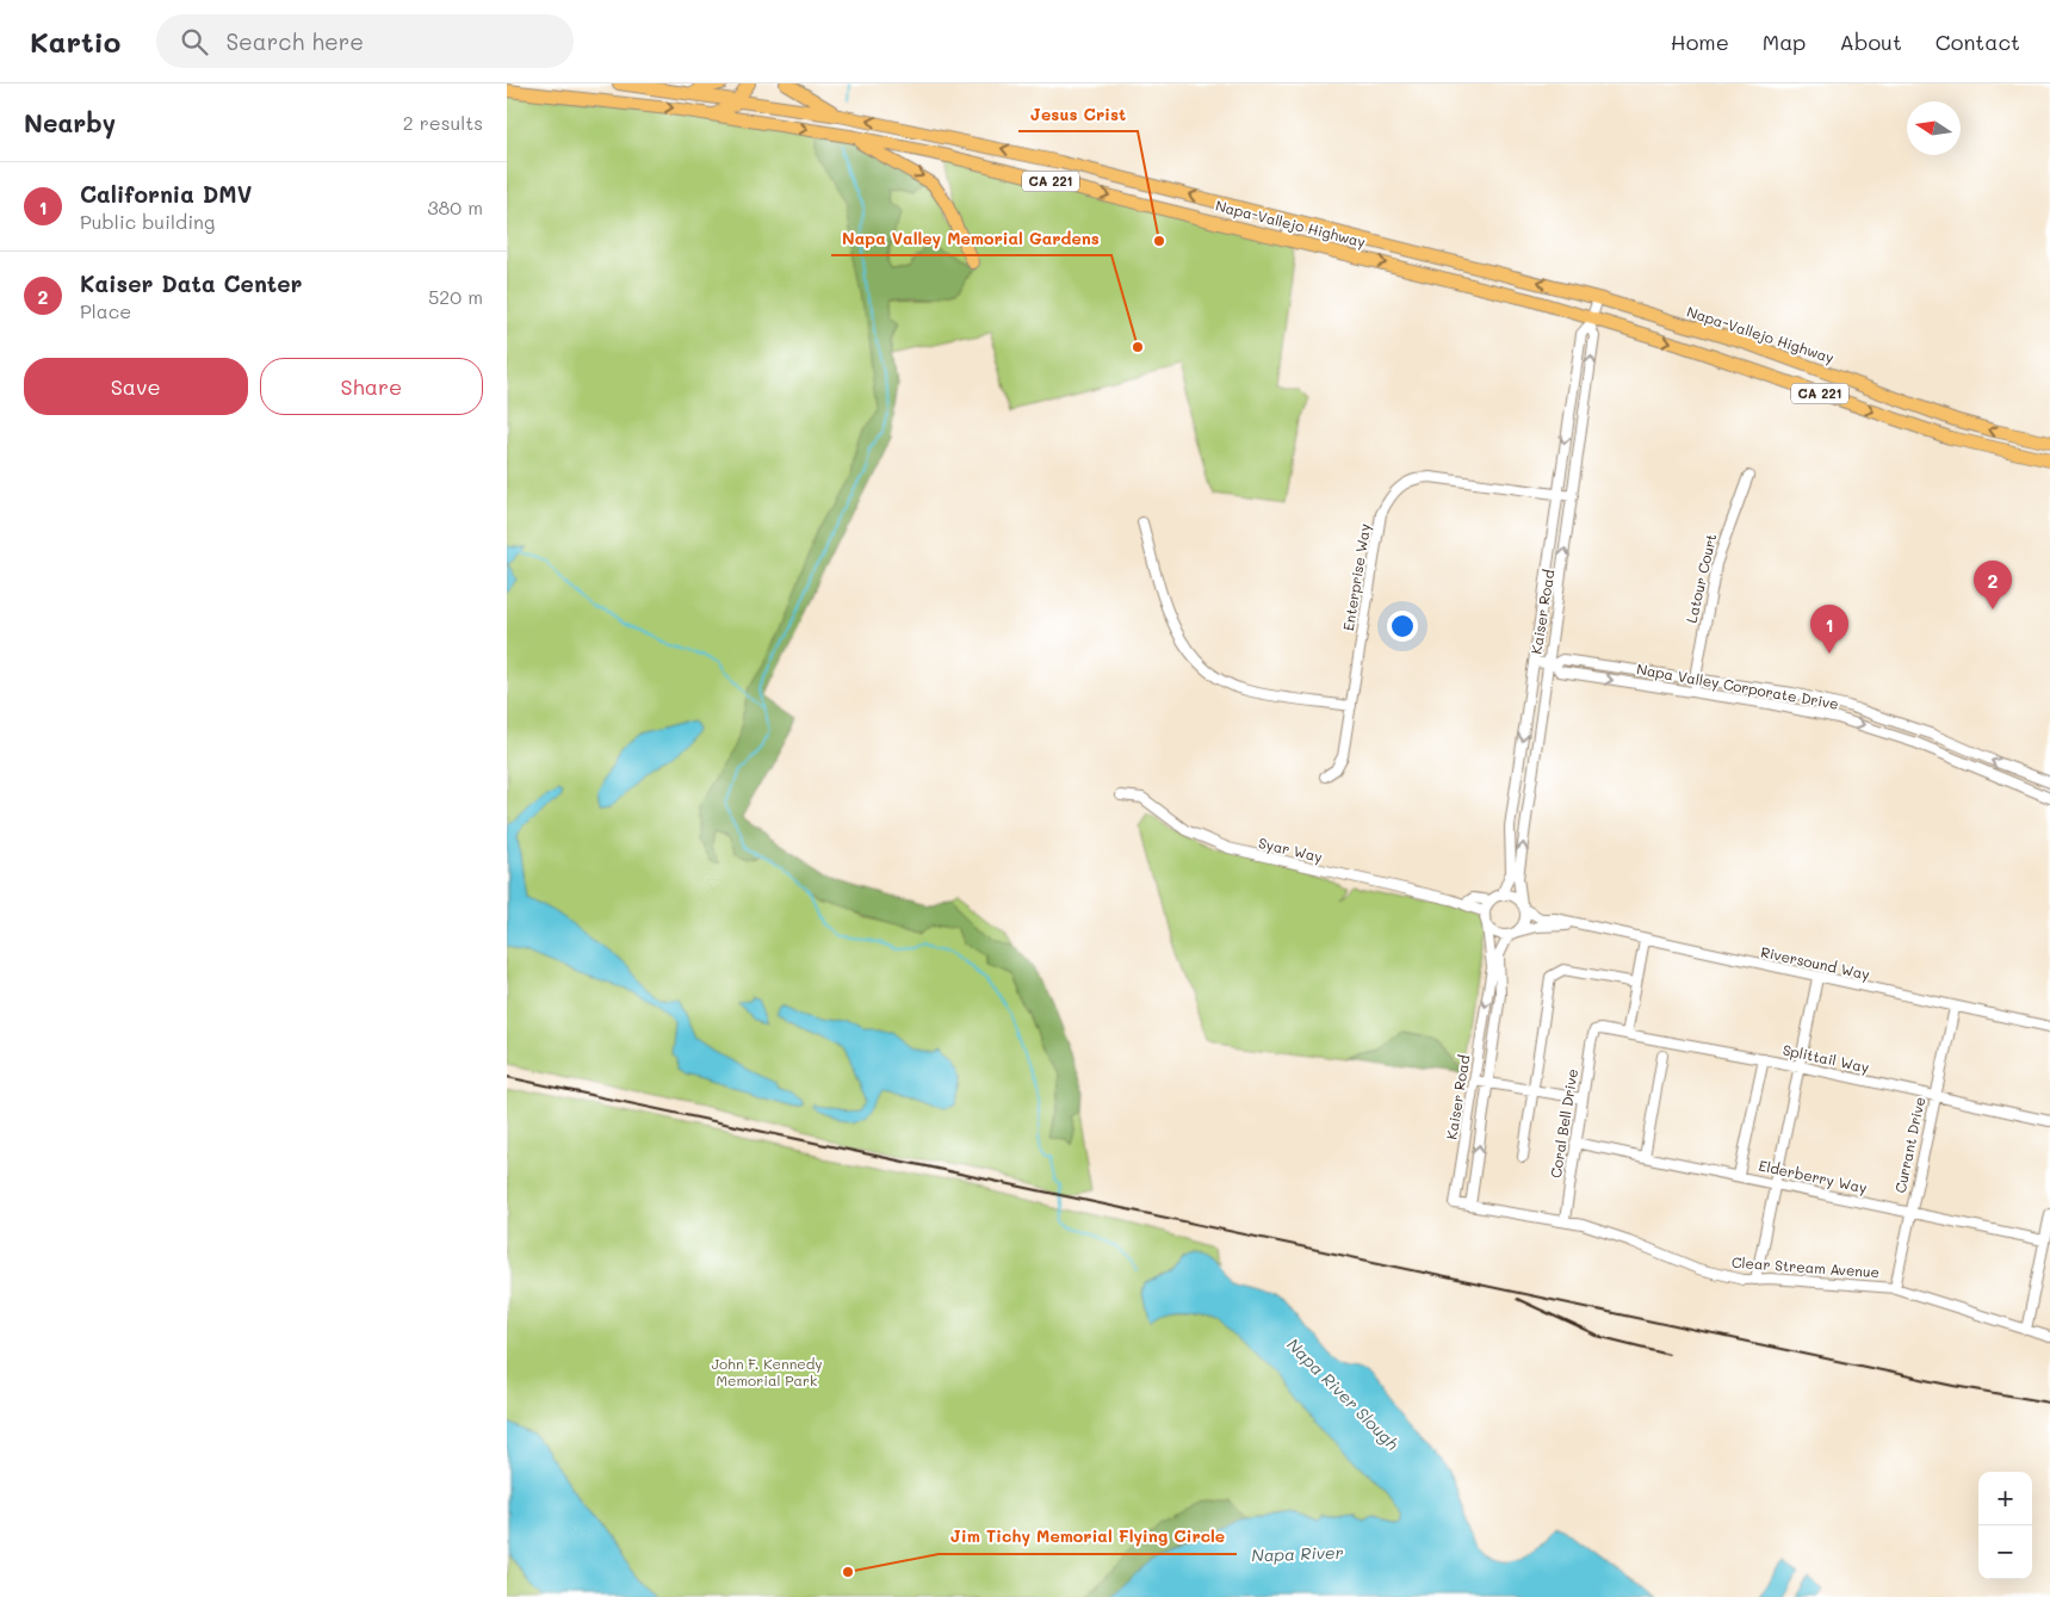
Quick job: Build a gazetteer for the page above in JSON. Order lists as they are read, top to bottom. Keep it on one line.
{"streets":{"main road":["CA 221","Napa-Vallejo Highway"],"street":["Enterprise Way","Latour Court","Kaiser Road","Napa Valley Corporate Drive","Syar Way","Riversound Way","Splittail Way","Coral Bell Drive","Currant Drive","Elderberry Way","Clear Stream Avenue"]},"crossings":[["Napa-Vallejo Highway","Kaiser Road"],["Enterprise Way","Kaiser Road"],["Latour Court","Napa Valley Corporate Drive"],["Kaiser Road","Napa Valley Corporate Drive"],["Kaiser Road","Syar Way"],["Kaiser Road","Riversound Way"],["Kaiser Road","Clear Stream Avenue"],["Syar Way","Riversound Way"],["Riversound Way","Currant Drive"],["Splittail Way","Coral Bell Drive"],["Splittail Way","Currant Drive"],["Coral Bell Drive","Elderberry Way"],["Coral Bell Drive","Clear Stream Avenue"],["Currant Drive","Elderberry Way"],["Currant Drive","Clear Stream Avenue"]],"water":["Napa River Slough","Napa River"],"parks":["John F. Kennedy Memorial Park"],"places":["Jesus Crist","Napa Valley Memorial Gardens","Jim Tichy Memorial Flying Circle"],"north":"left","page":{"header":"Kartio","search":"Search here","nav":["Home","Map","About","Contact"],"heading":["Nearby","2 results"],"list":[{"mark":"1","name":"California DMV","note":"Public building","value":"380 m"},{"mark":"2","name":"Kaiser Data Center","note":"Place","value":"520 m"}],"buttons":["Save","Share"],"pins":["2","1"],"map_buttons":["+","−"]}}
